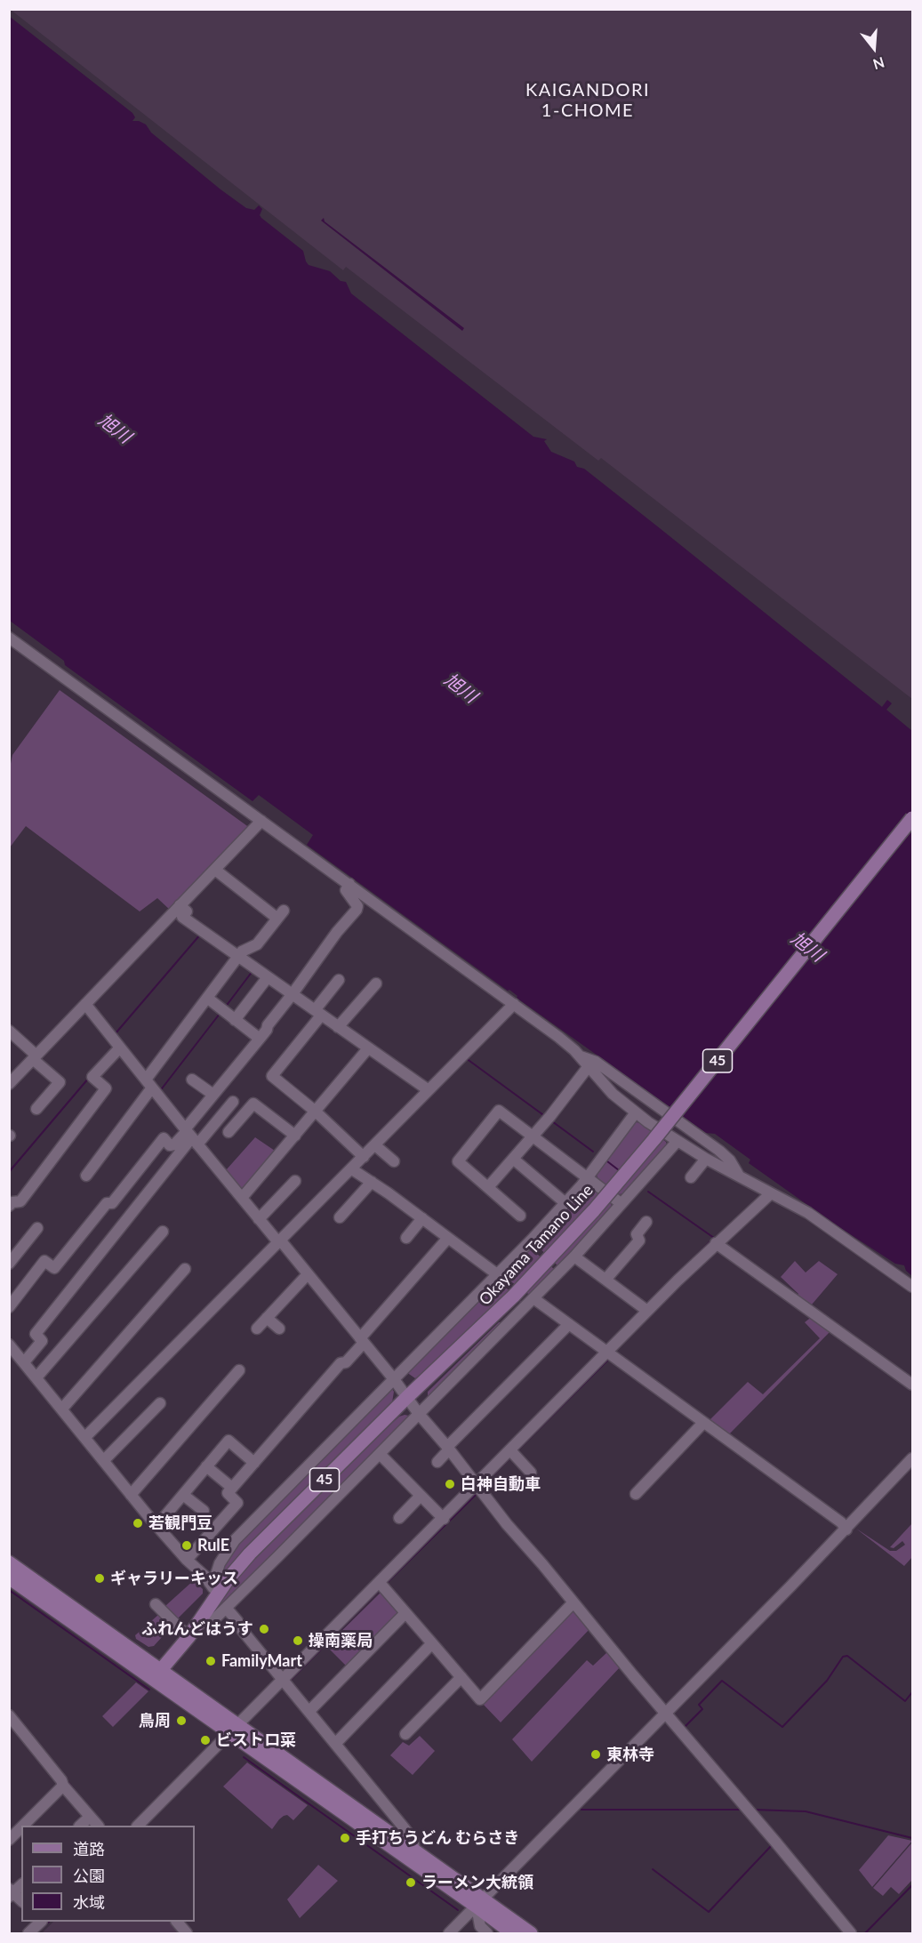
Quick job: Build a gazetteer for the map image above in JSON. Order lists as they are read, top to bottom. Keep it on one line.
{"streets":{"main road":["45","Okayama Tamano Line"]},"districts":["KAIGANDORI 1-CHOME"],"water":["旭川"],"places":["白神自動車","若観門豆","RulE","ギャラリーキッス","ふれんどはうす","操南薬局","FamilyMart","鳥周","ビストロ菜","東林寺","手打ちうどん むらさき","ラーメン大統領"],"legend":["道路","公園","水域"],"north":"bottom"}
